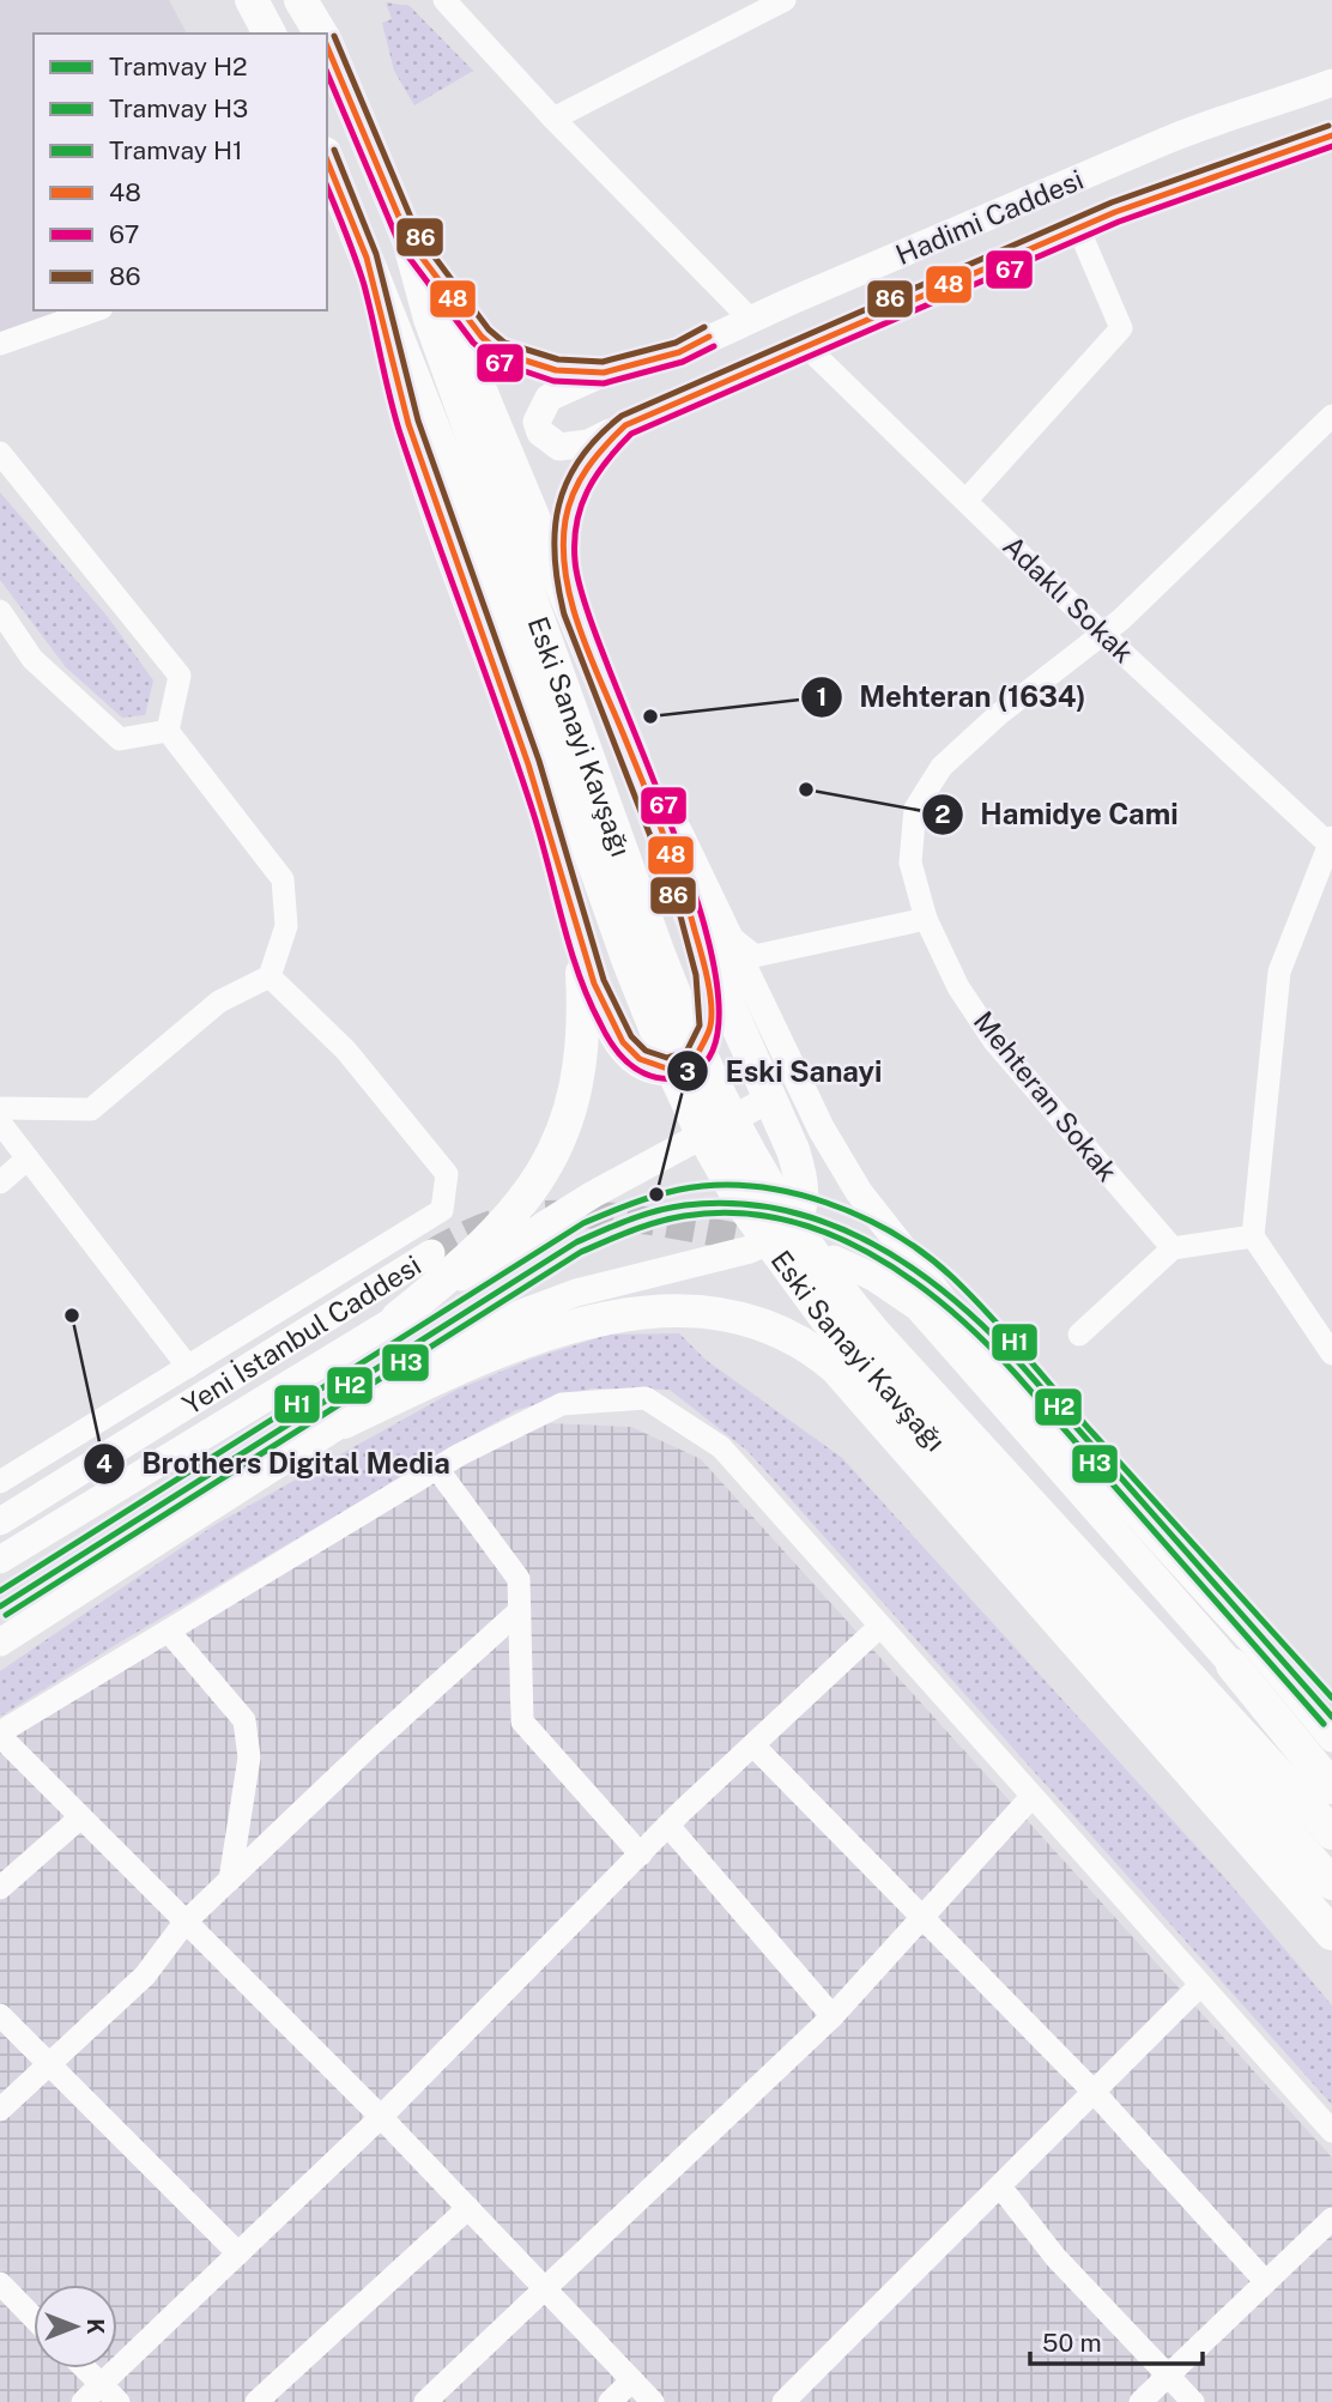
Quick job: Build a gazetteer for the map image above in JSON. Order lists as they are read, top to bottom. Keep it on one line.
{"streets":{"highway":["Eski Sanayi Kavşağı"],"main road":["Hadimi Caddesi","Yeni İstanbul Caddesi"],"street":["Adaklı Sokak","Mehteran Sokak"]},"crossings":[["Hadimi Caddesi","Adaklı Sokak"],["Adaklı Sokak","Mehteran Sokak"]],"places":["Mehteran (1634)","Hamidye Cami","Eski Sanayi","Brothers Digital Media"],"lines":["transit line 86","transit line 48","transit line 67","tram line H1","tram line H2","tram line H3"],"legend":["Tramvay H2","Tramvay H3","Tramvay H1","48","67","86"],"scale_bar":"50 m","north":"right"}
